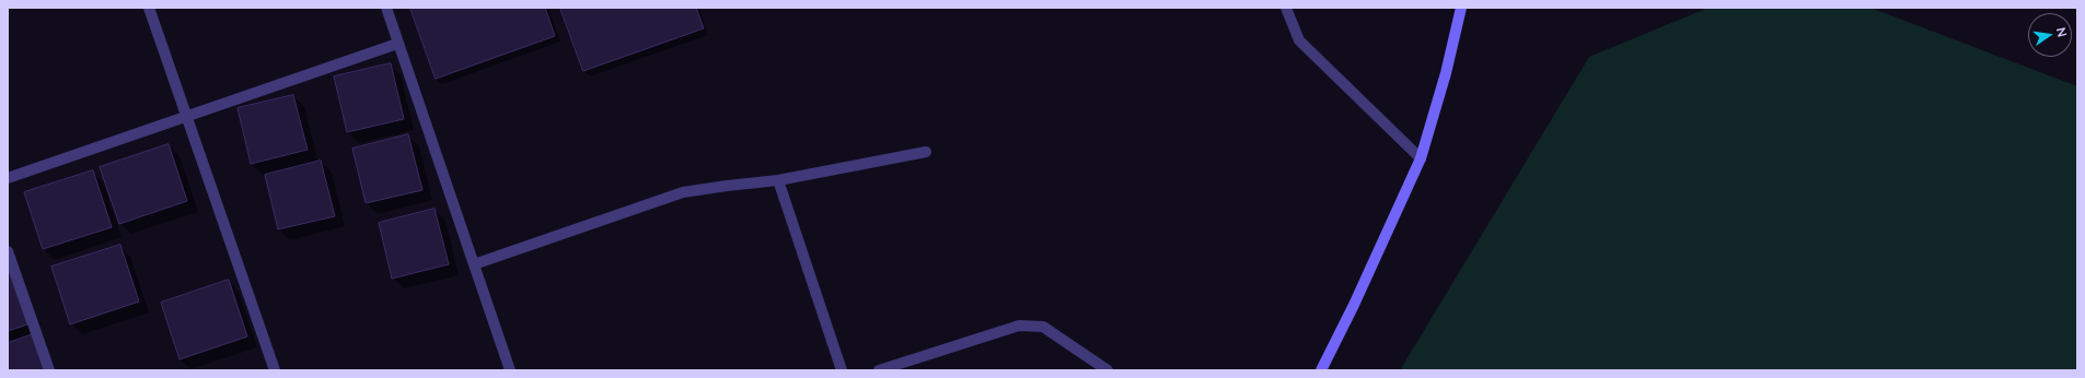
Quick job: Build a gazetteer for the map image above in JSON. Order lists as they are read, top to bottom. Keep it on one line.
{"north":"right"}
